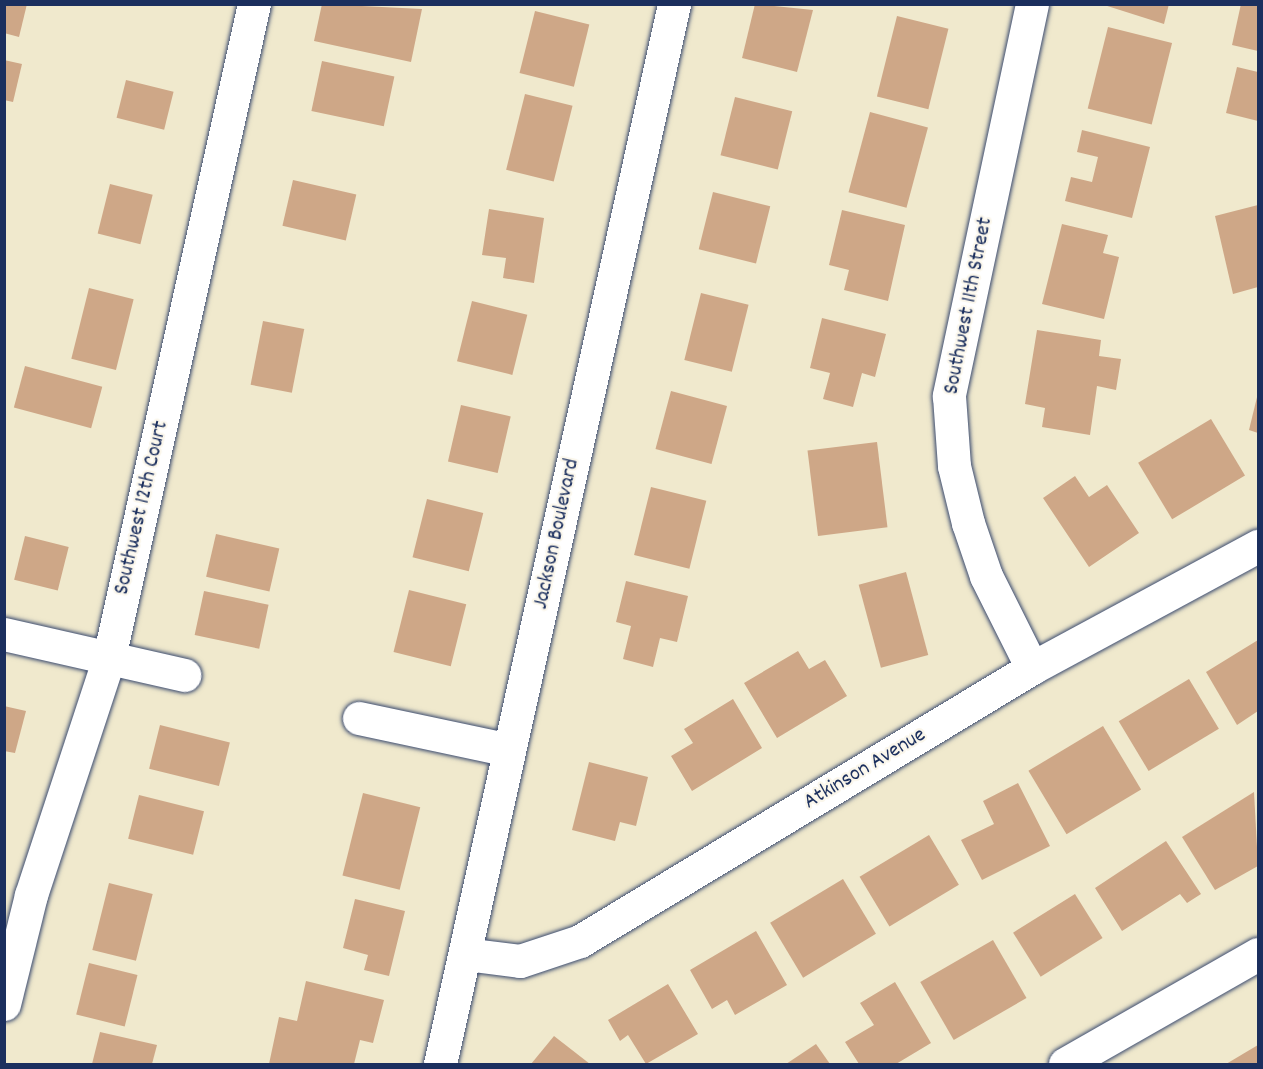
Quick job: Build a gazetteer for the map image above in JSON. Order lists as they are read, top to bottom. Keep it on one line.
{"streets":{"street":["Southwest 11th Street","Southwest 12th Court","Jackson Boulevard","Atkinson Avenue"]},"crossings":[["Southwest 11th Street","Atkinson Avenue"],["Jackson Boulevard","Atkinson Avenue"]]}
